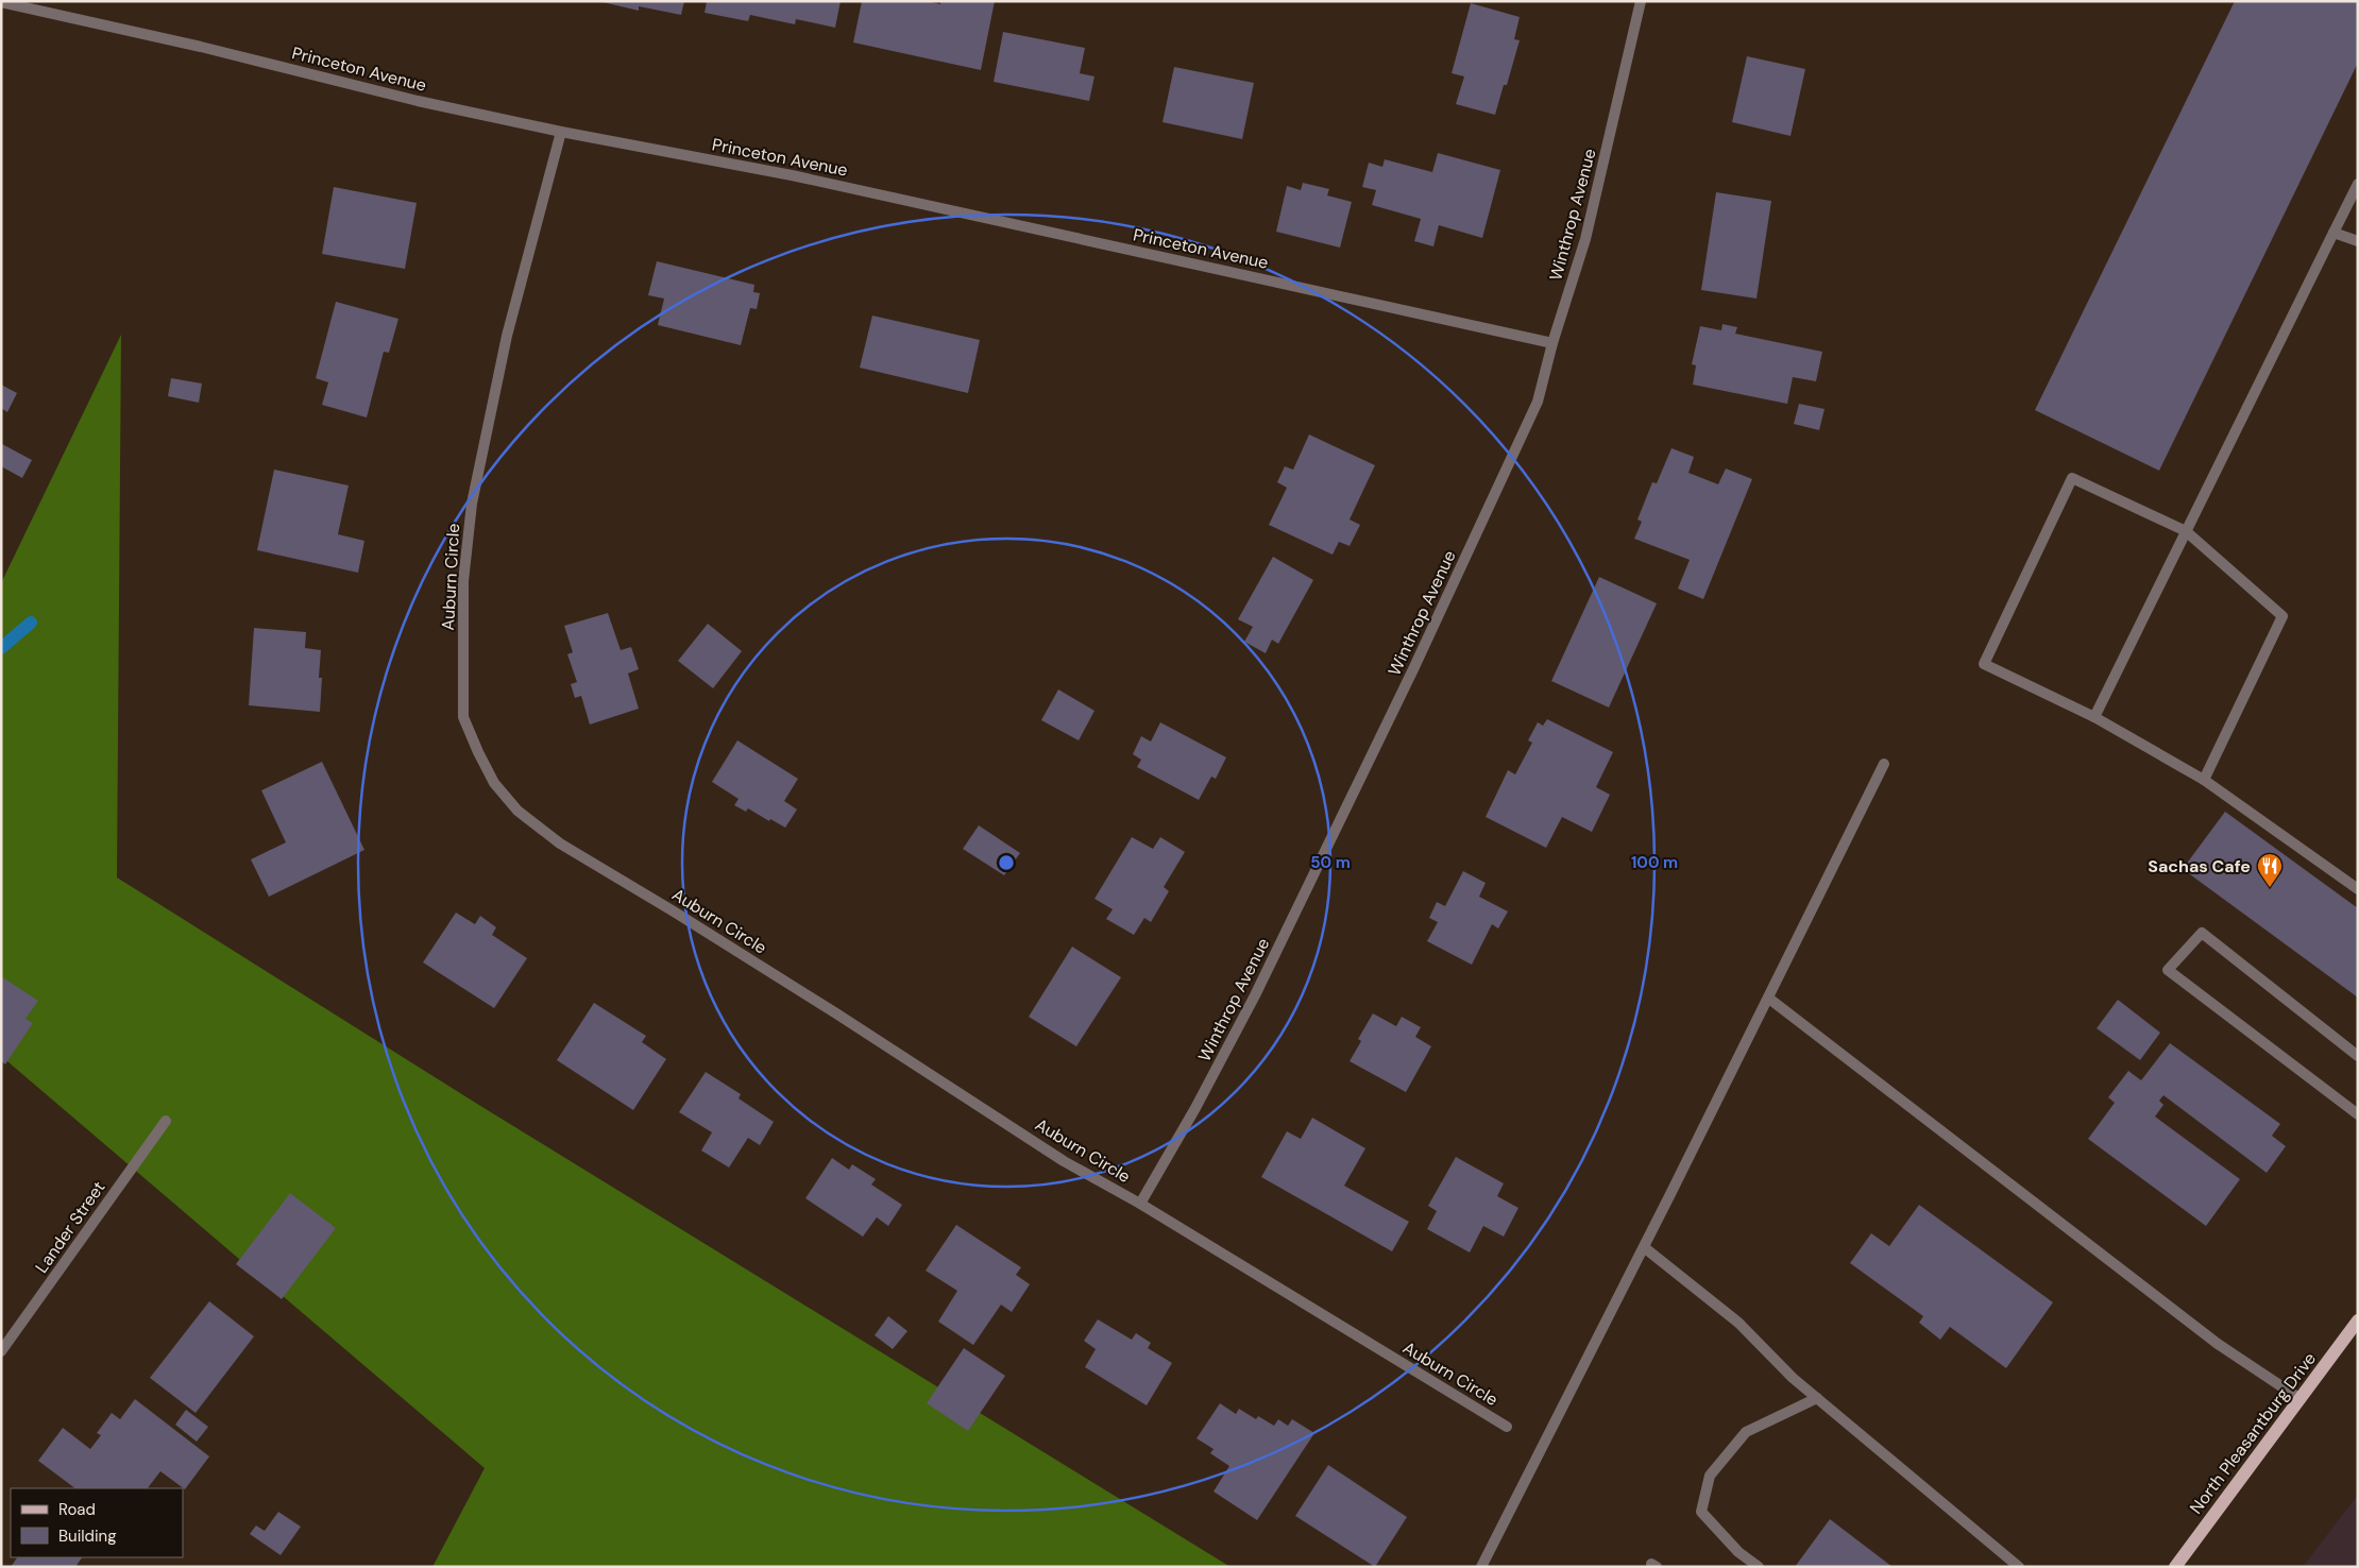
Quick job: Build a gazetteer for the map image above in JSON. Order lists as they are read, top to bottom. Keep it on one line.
{"streets":{"main road":["North Pleasantburg Drive"],"street":["Princeton Avenue","Winthrop Avenue","Auburn Circle","Lander Street"]},"crossings":[["Princeton Avenue","Winthrop Avenue"],["Princeton Avenue","Auburn Circle"],["Winthrop Avenue","Auburn Circle"]],"places":{"restaurant":["Sachas Cafe"]},"legend":["Road","Building"],"rings":["50 m","100 m"]}
